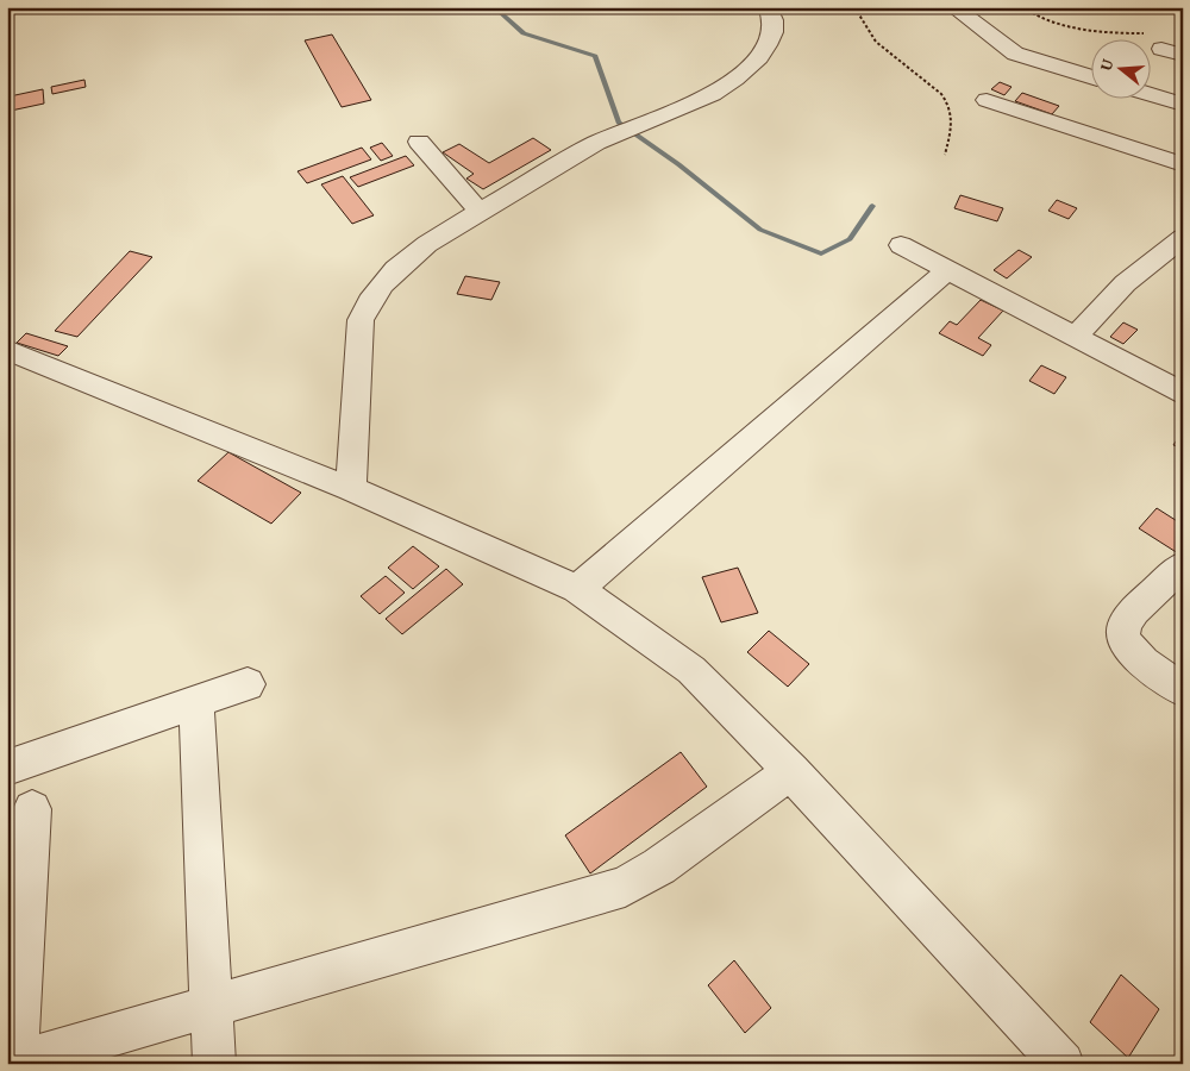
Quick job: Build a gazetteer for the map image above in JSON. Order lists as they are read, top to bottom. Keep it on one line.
{"north":"left"}
